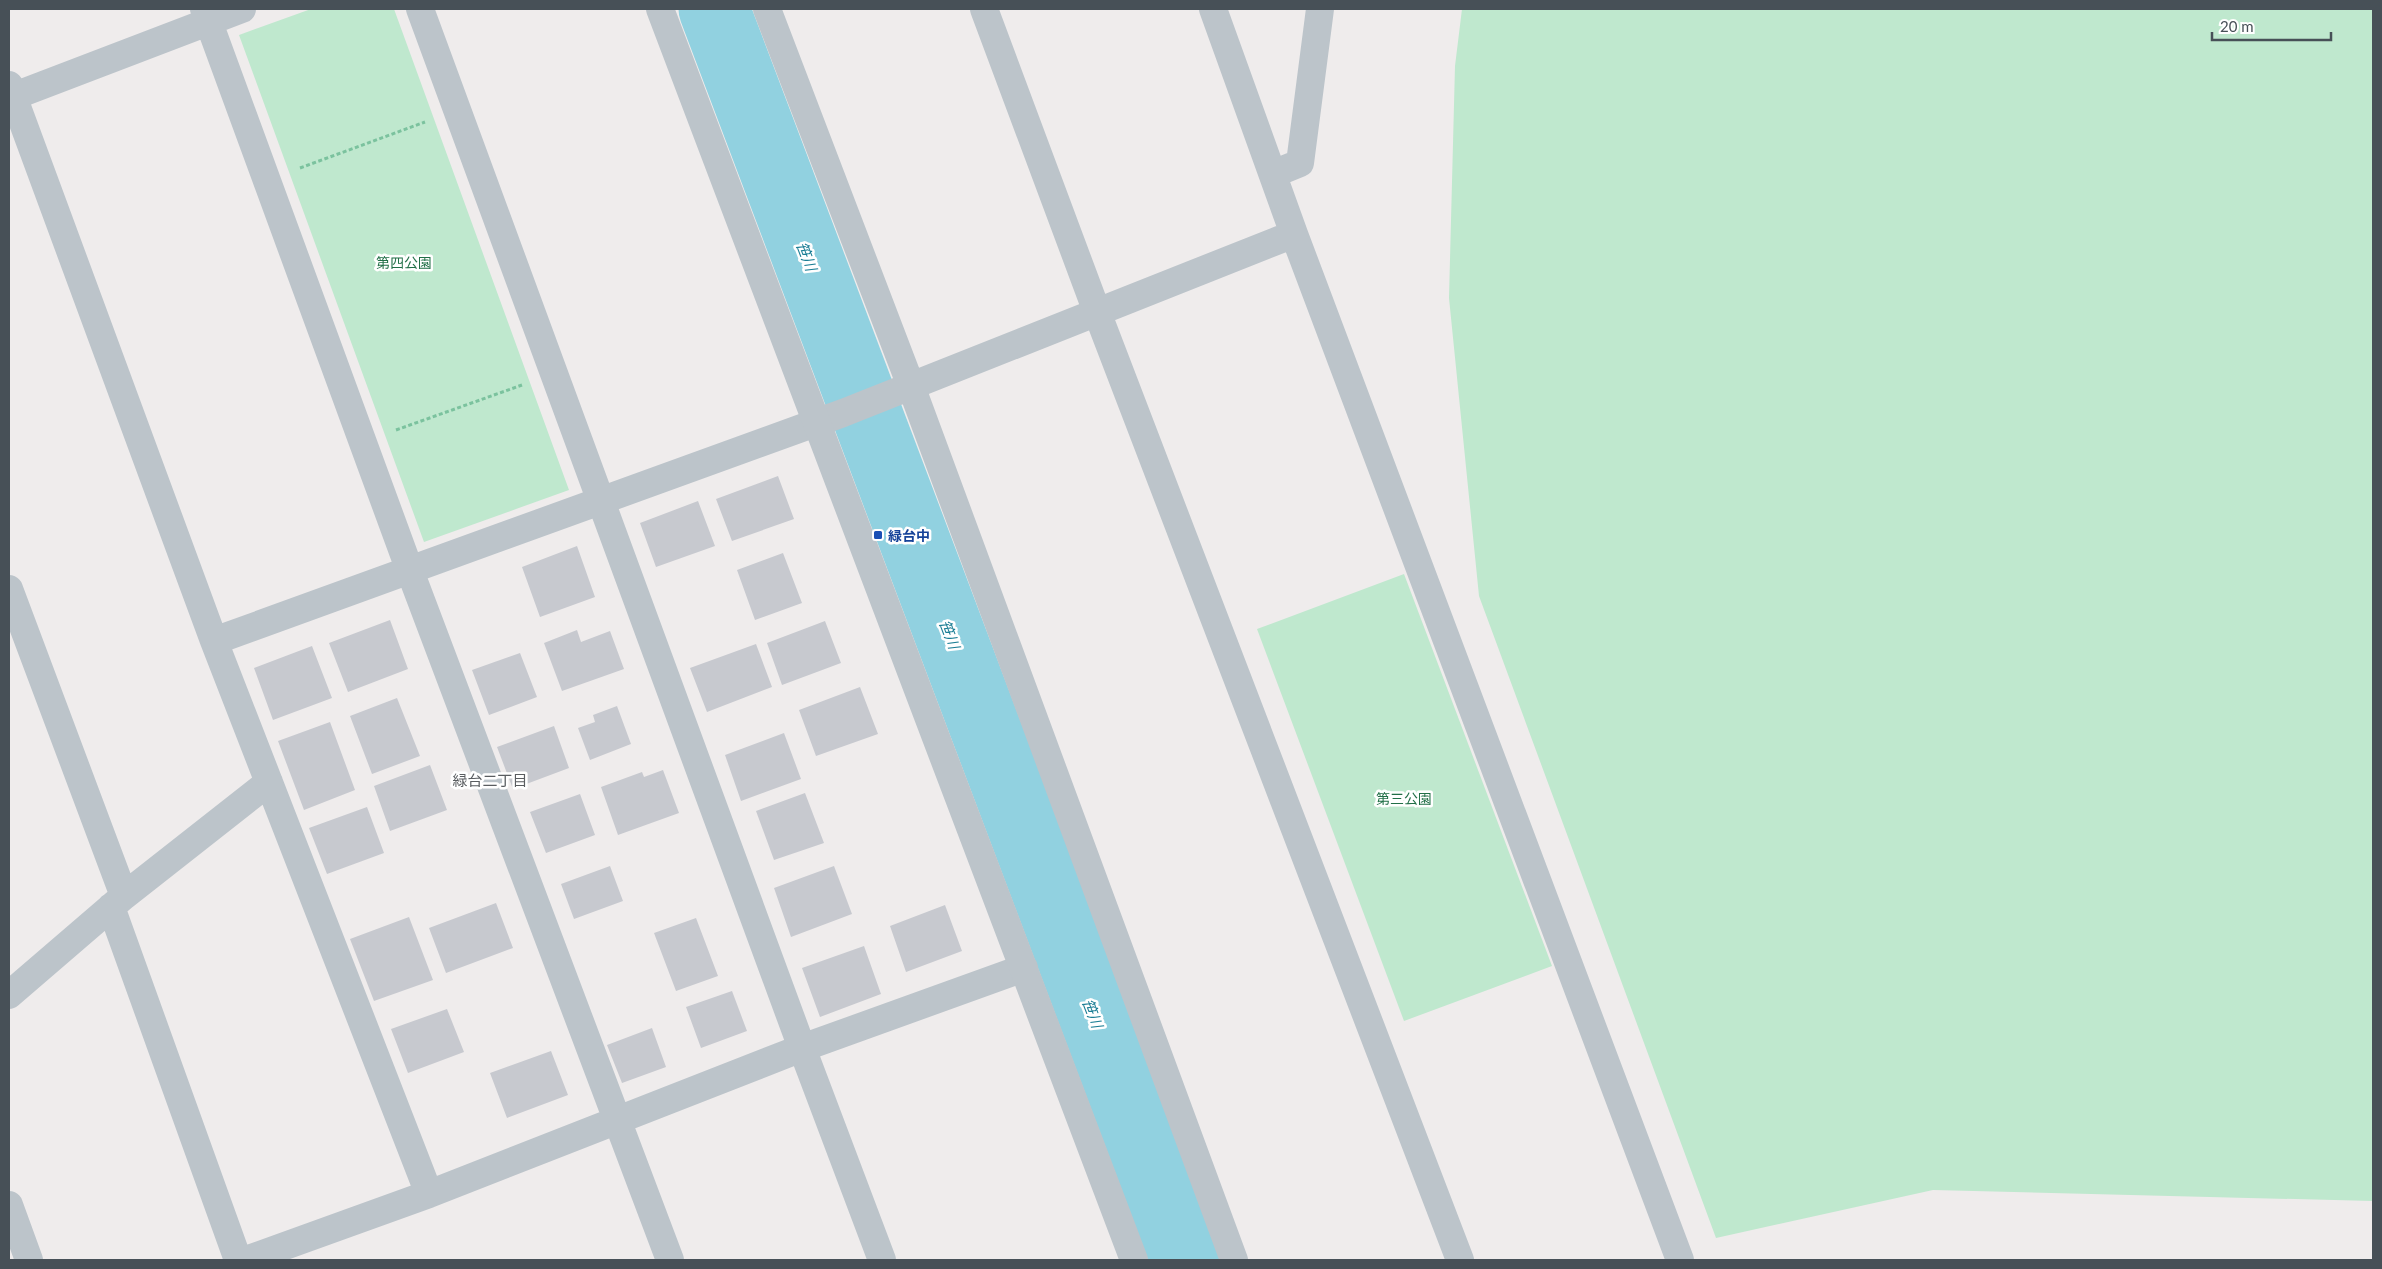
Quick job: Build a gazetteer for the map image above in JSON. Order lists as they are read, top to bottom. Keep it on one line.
{"districts":["緑台二丁目"],"water":["笹川"],"parks":["第四公園","第三公園"],"places":{"transit":["緑台中"]},"scale_bar":"20 m"}
